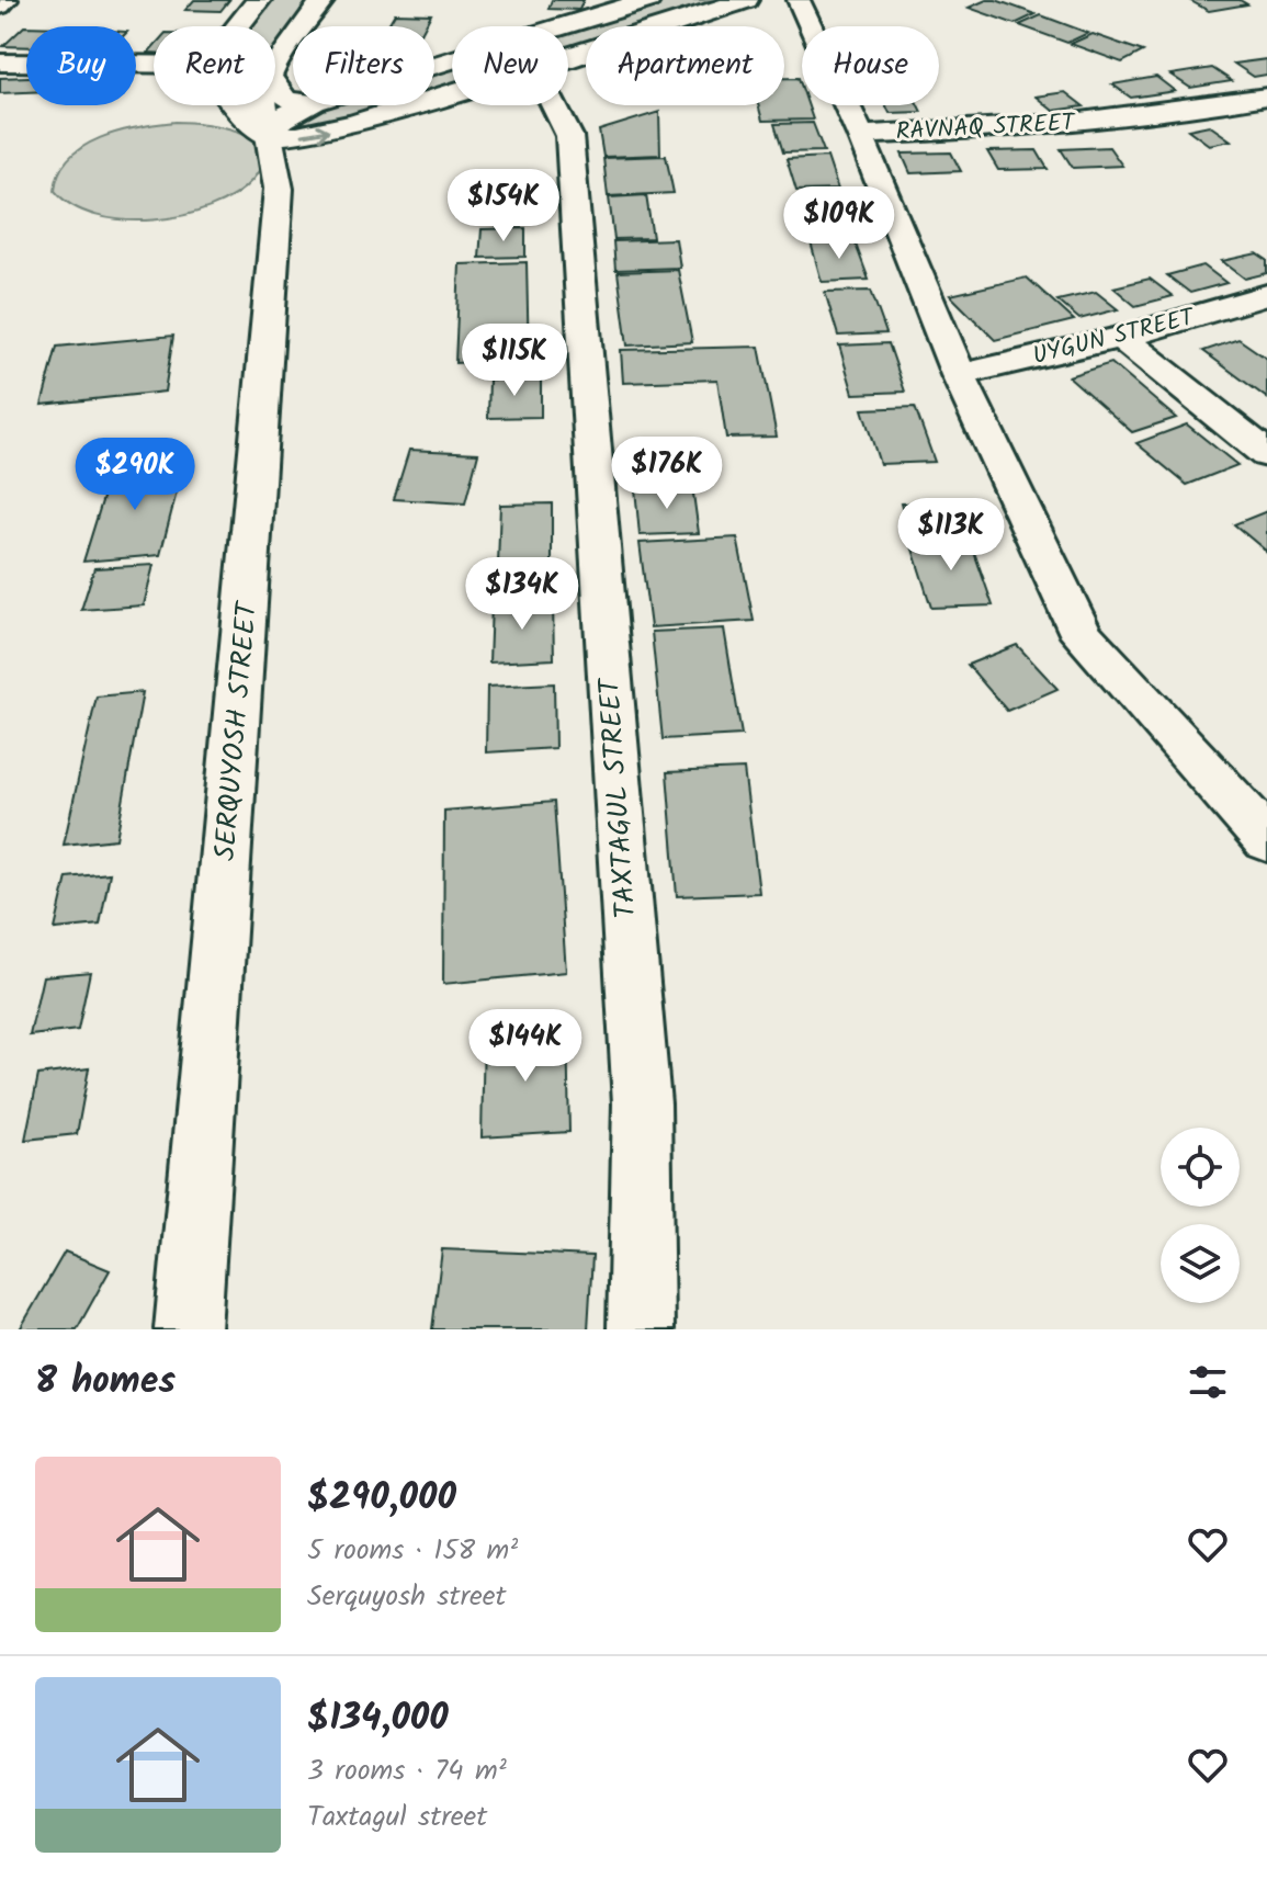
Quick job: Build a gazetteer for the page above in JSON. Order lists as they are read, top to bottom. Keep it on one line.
{"streets":{"street":["RAVNAQ STREET","UYGUN STREET","SERQUYOSH STREET","TAXTAGUL STREET"]},"page":{"chip":["Buy","Rent","Filters","New","Apartment","House"],"price":["$154K","$109K","$115K","$176K","$290K","$113K","$134K","$144K"],"heading":"8 homes","list":[{"name":"$290,000","note":"5 rooms · 158 m² · Serquyosh street"},{"name":"$134,000","note":"3 rooms · 74 m² · Taxtagul street"}]}}
